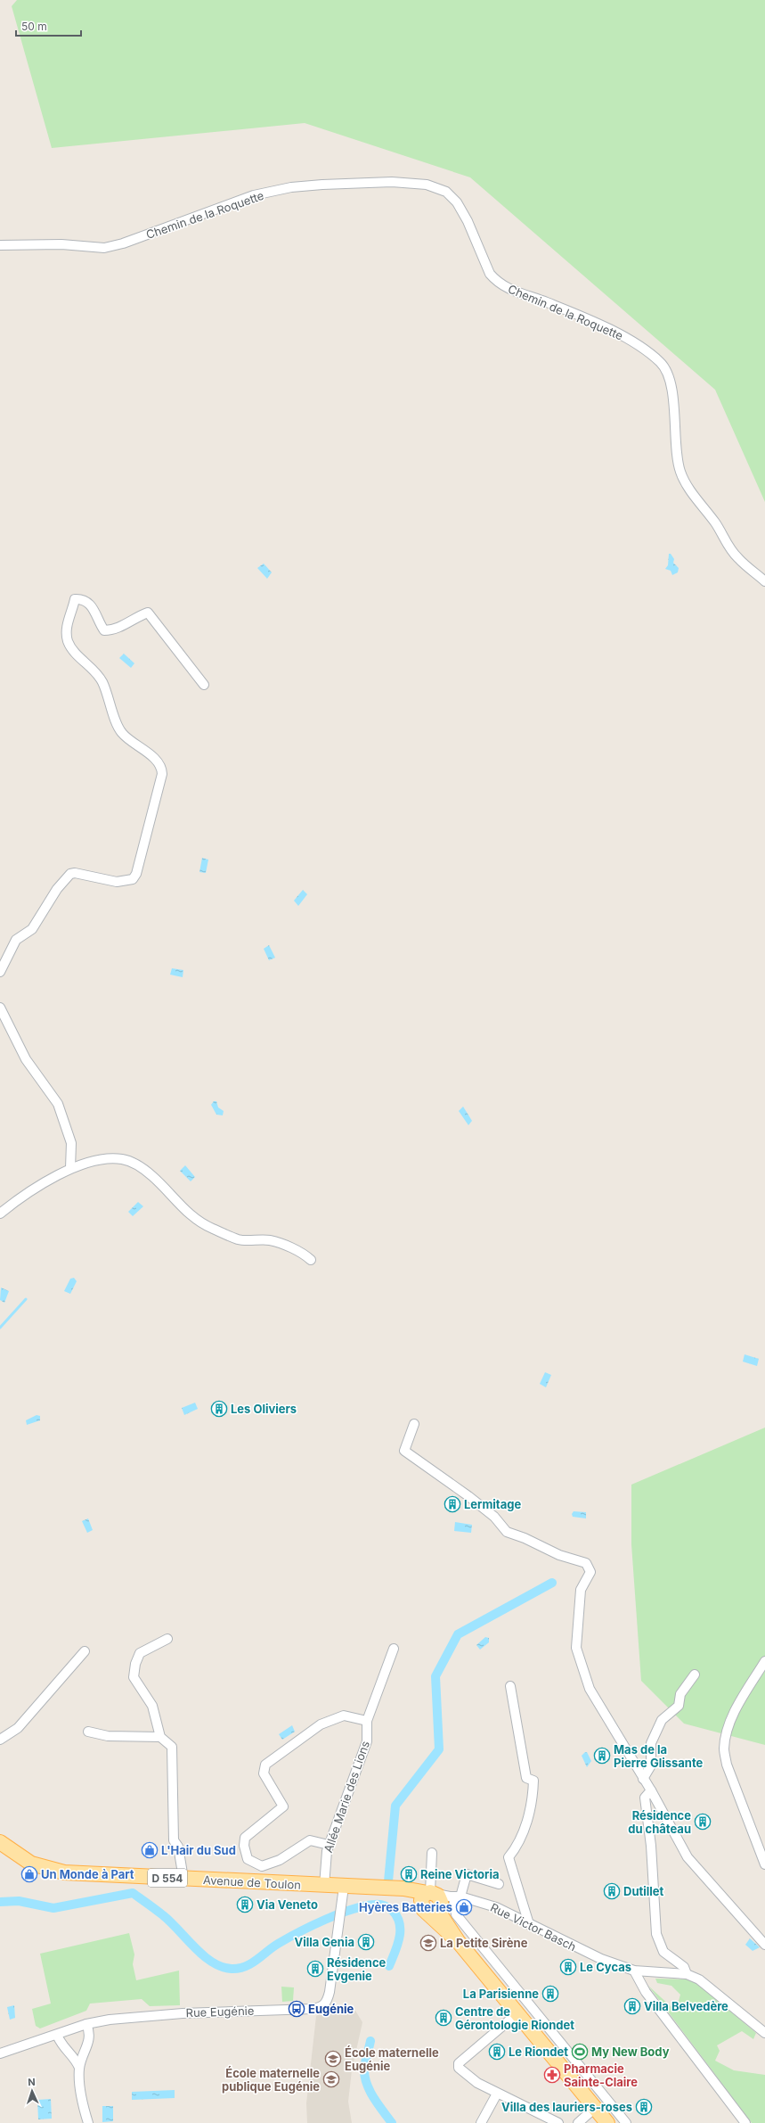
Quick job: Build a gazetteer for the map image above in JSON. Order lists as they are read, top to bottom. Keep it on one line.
{"streets":{"main road":["D 554","Avenue de Toulon"],"street":["Chemin de la Roquette","Allée Marie des Lions","Rue Victor Basch","Rue Eugénie"]},"crossings":[["Allée Marie des Lions","Avenue de Toulon"],["Avenue de Toulon","Rue Victor Basch"],["Avenue de Toulon","Rue Eugénie"]],"places":{"building":["Les Oliviers","Lermitage","Mas de la Pierre Glissante","Résidence du château","Reine Victoria","Dutillet","Via Veneto","Villa Genia","Le Cycas","Résidence Evgenie","La Parisienne","Villa Belvedère","Centre de Gérontologie Riondet","Le Riondet","Villa des lauriers-roses"],"shop":["L'Hair du Sud","Un Monde à Part","Hyères Batteries"],"school or university":["La Petite Sirène","École maternelle Eugénie","École maternelle publique Eugénie"],"bus stop":["Eugénie"],"sports":["My New Body"],"pharmacy":["Pharmacie Sainte-Claire"]},"scale_bar":"50 m","north":"top"}
